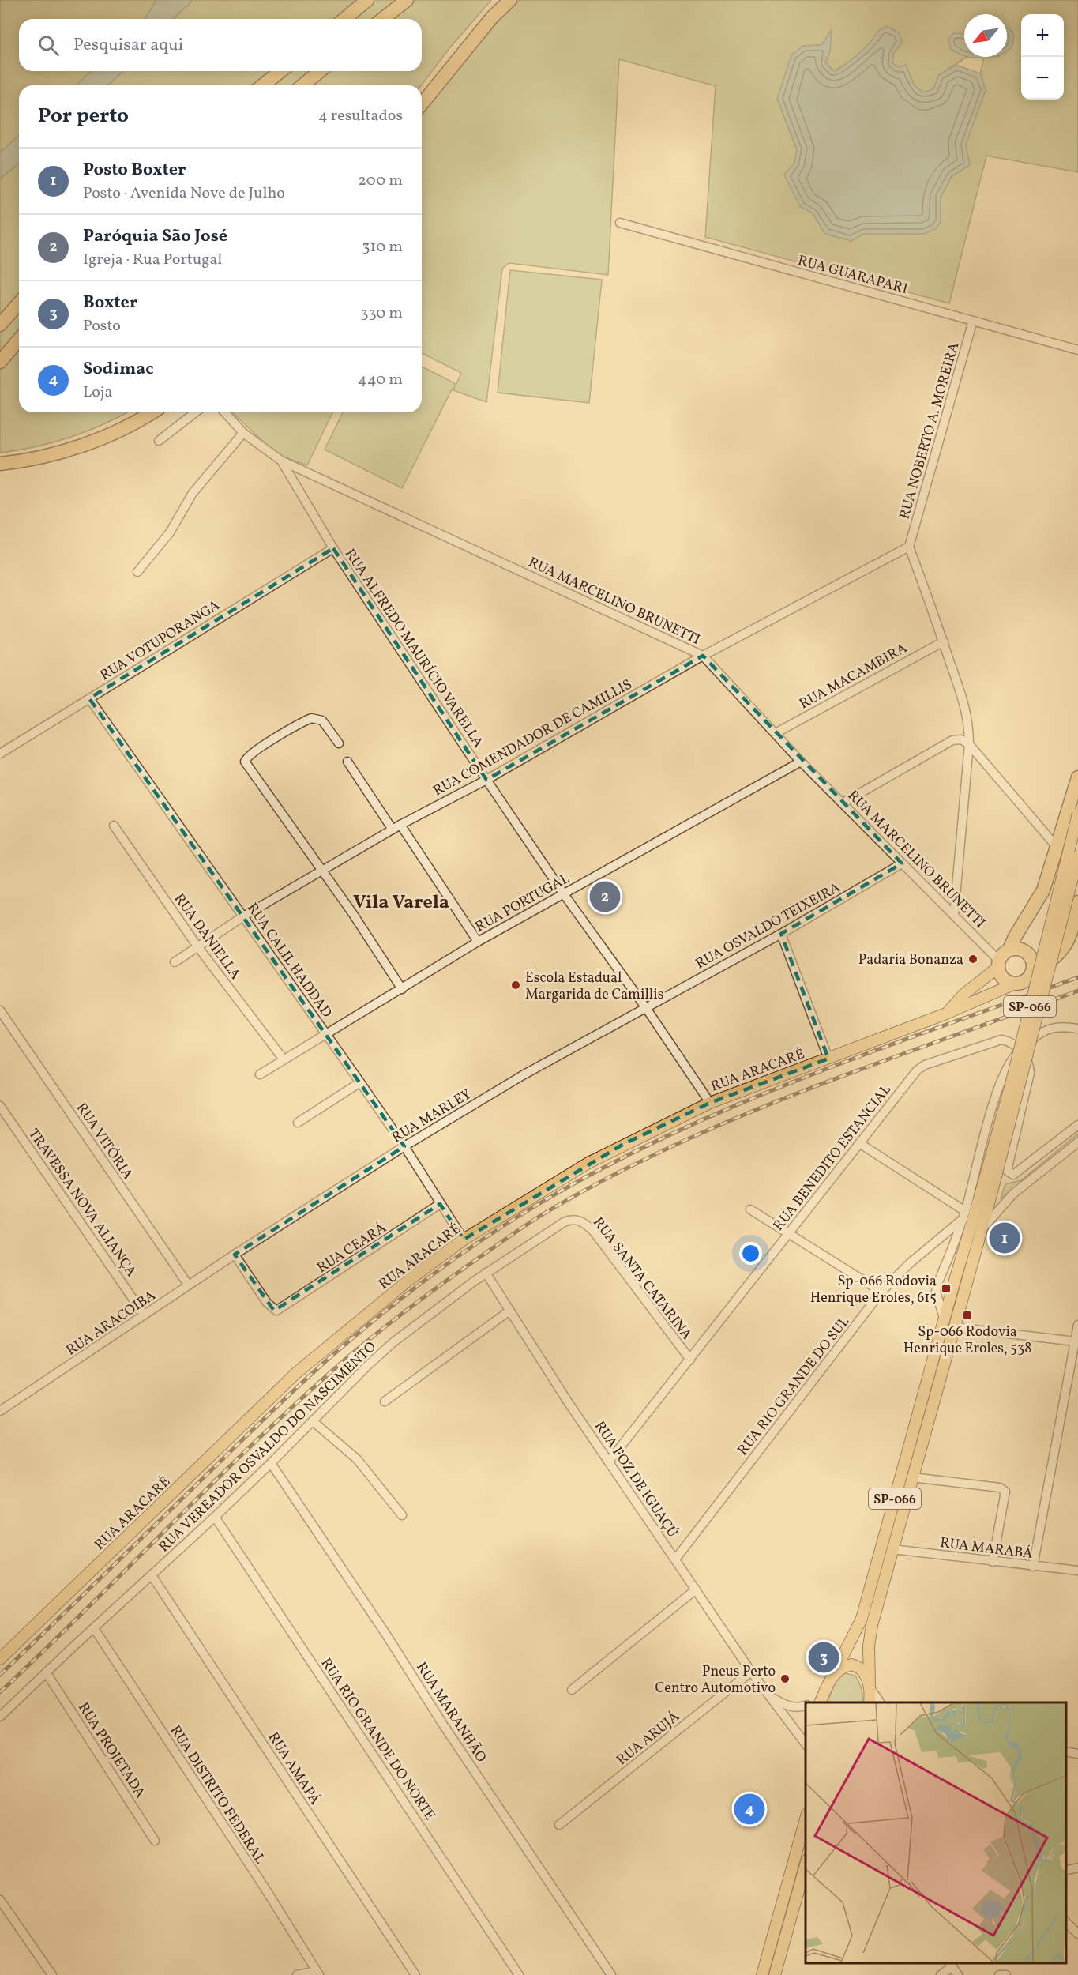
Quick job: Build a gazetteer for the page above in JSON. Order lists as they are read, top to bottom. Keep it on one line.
{"streets":{"main road":["SP-066","RUA ARACARÉ"],"street":["RUA GUARAPARI","RUA NOBERTO A. MOREIRA","RUA MARCELINO BRUNETTI","RUA VOTUPORANGA","RUA ALFREDO MAURÍCIO VARELLA","RUA MACAMBIRA","RUA COMENDADOR DE CAMILLIS","RUA PORTUGAL","RUA OSVALDO TEIXEIRA","RUA DANIELLA","RUA CALIL HADDAD","RUA MARLEY","RUA VITÓRIA","RUA BENEDITO ESTANCIAL","TRAVESSA NOVA ALIANÇA","RUA CEARÁ","RUA SANTA CATARINA","RUA ARACOIBA","RUA RIO GRANDE DO SUL","RUA VEREADOR OSVALDO DO NASCIMENTO","RUA FOZ DE IGUAÇÚ","RUA MARABÁ","RUA MARANHÃO","RUA ARUJÁ","RUA RIO GRANDE DO NORTE","RUA PROJETADA","RUA AMAPÁ","RUA DISTRITO FEDERAL"]},"crossings":[["RUA GUARAPARI","RUA NOBERTO A. MOREIRA"],["RUA NOBERTO A. MOREIRA","RUA COMENDADOR DE CAMILLIS"],["RUA MARCELINO BRUNETTI","RUA ALFREDO MAURÍCIO VARELLA"],["RUA MARCELINO BRUNETTI","RUA MACAMBIRA"],["RUA MARCELINO BRUNETTI","RUA COMENDADOR DE CAMILLIS"],["RUA MARCELINO BRUNETTI","RUA PORTUGAL"],["RUA MARCELINO BRUNETTI","RUA OSVALDO TEIXEIRA"],["RUA MARCELINO BRUNETTI","RUA ARACARÉ"],["RUA VOTUPORANGA","RUA ALFREDO MAURÍCIO VARELLA"],["RUA VOTUPORANGA","RUA CALIL HADDAD"],["RUA ALFREDO MAURÍCIO VARELLA","RUA COMENDADOR DE CAMILLIS"],["RUA ALFREDO MAURÍCIO VARELLA","RUA PORTUGAL"],["RUA ALFREDO MAURÍCIO VARELLA","RUA OSVALDO TEIXEIRA"],["RUA ALFREDO MAURÍCIO VARELLA","RUA ARACARÉ"],["RUA ALFREDO MAURÍCIO VARELLA","RUA MARLEY"],["RUA COMENDADOR DE CAMILLIS","RUA DANIELLA"],["RUA COMENDADOR DE CAMILLIS","RUA CALIL HADDAD"],["RUA PORTUGAL","RUA DANIELLA"],["RUA PORTUGAL","RUA CALIL HADDAD"],["RUA OSVALDO TEIXEIRA","RUA MARLEY"],["RUA CALIL HADDAD","RUA ARACARÉ"],["RUA CALIL HADDAD","RUA MARLEY"],["RUA CALIL HADDAD","RUA CEARÁ"],["SP-066","RUA MARABÁ"],["RUA MARLEY","RUA CEARÁ"],["RUA MARLEY","RUA ARACOIBA"],["RUA VITÓRIA","RUA ARACOIBA"],["RUA BENEDITO ESTANCIAL","RUA SANTA CATARINA"],["RUA BENEDITO ESTANCIAL","RUA FOZ DE IGUAÇÚ"],["TRAVESSA NOVA ALIANÇA","RUA ARACOIBA"],["RUA CEARÁ","RUA ARACOIBA"],["RUA SANTA CATARINA","RUA VEREADOR OSVALDO DO NASCIMENTO"],["RUA RIO GRANDE DO SUL","RUA FOZ DE IGUAÇÚ"],["RUA VEREADOR OSVALDO DO NASCIMENTO","RUA FOZ DE IGUAÇÚ"],["RUA VEREADOR OSVALDO DO NASCIMENTO","RUA MARANHÃO"],["RUA VEREADOR OSVALDO DO NASCIMENTO","RUA RIO GRANDE DO NORTE"],["RUA VEREADOR OSVALDO DO NASCIMENTO","RUA PROJETADA"],["RUA VEREADOR OSVALDO DO NASCIMENTO","RUA AMAPÁ"],["RUA VEREADOR OSVALDO DO NASCIMENTO","RUA DISTRITO FEDERAL"],["RUA FOZ DE IGUAÇÚ","RUA ARUJÁ"]],"districts":["Vila Varela"],"places":{"other":["Padaria Bonanza","Escola Estadual Margarida de Camillis","Pneus Perto Centro Automotivo"],"transit":["Sp-066 Rodovia Henrique Eroles, 615","Sp-066 Rodovia Henrique Eroles, 538"]},"north":"bottom left","page":{"map_buttons":["+","−"],"search":"Pesquisar aqui","heading":["Por perto","4 resultados"],"list":[{"mark":"1","name":"Posto Boxter","note":"Posto · Avenida Nove de Julho","value":"200 m"},{"mark":"2","name":"Paróquia São José","note":"Igreja · Rua Portugal","value":"310 m"},{"mark":"3","name":"Boxter","note":"Posto","value":"330 m"},{"mark":"4","name":"Sodimac","note":"Loja","value":"440 m"}],"pins":["2","1","3","4"]}}
